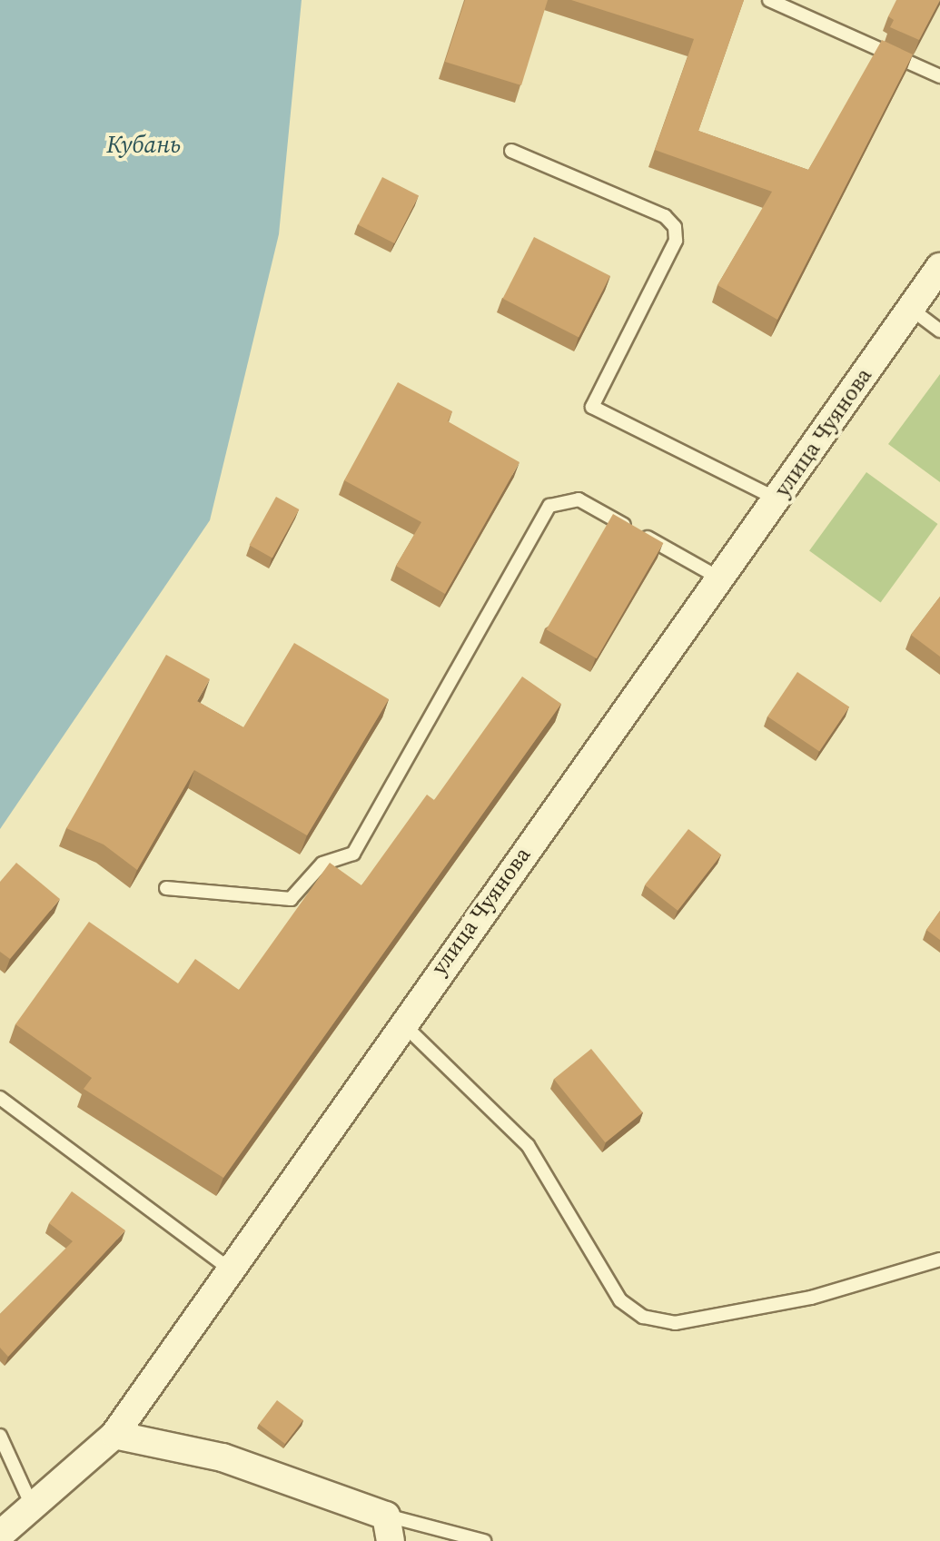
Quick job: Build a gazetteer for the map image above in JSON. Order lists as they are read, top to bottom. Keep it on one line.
{"streets":{"street":["улица Чуянова"]},"water":["Кубань"]}
